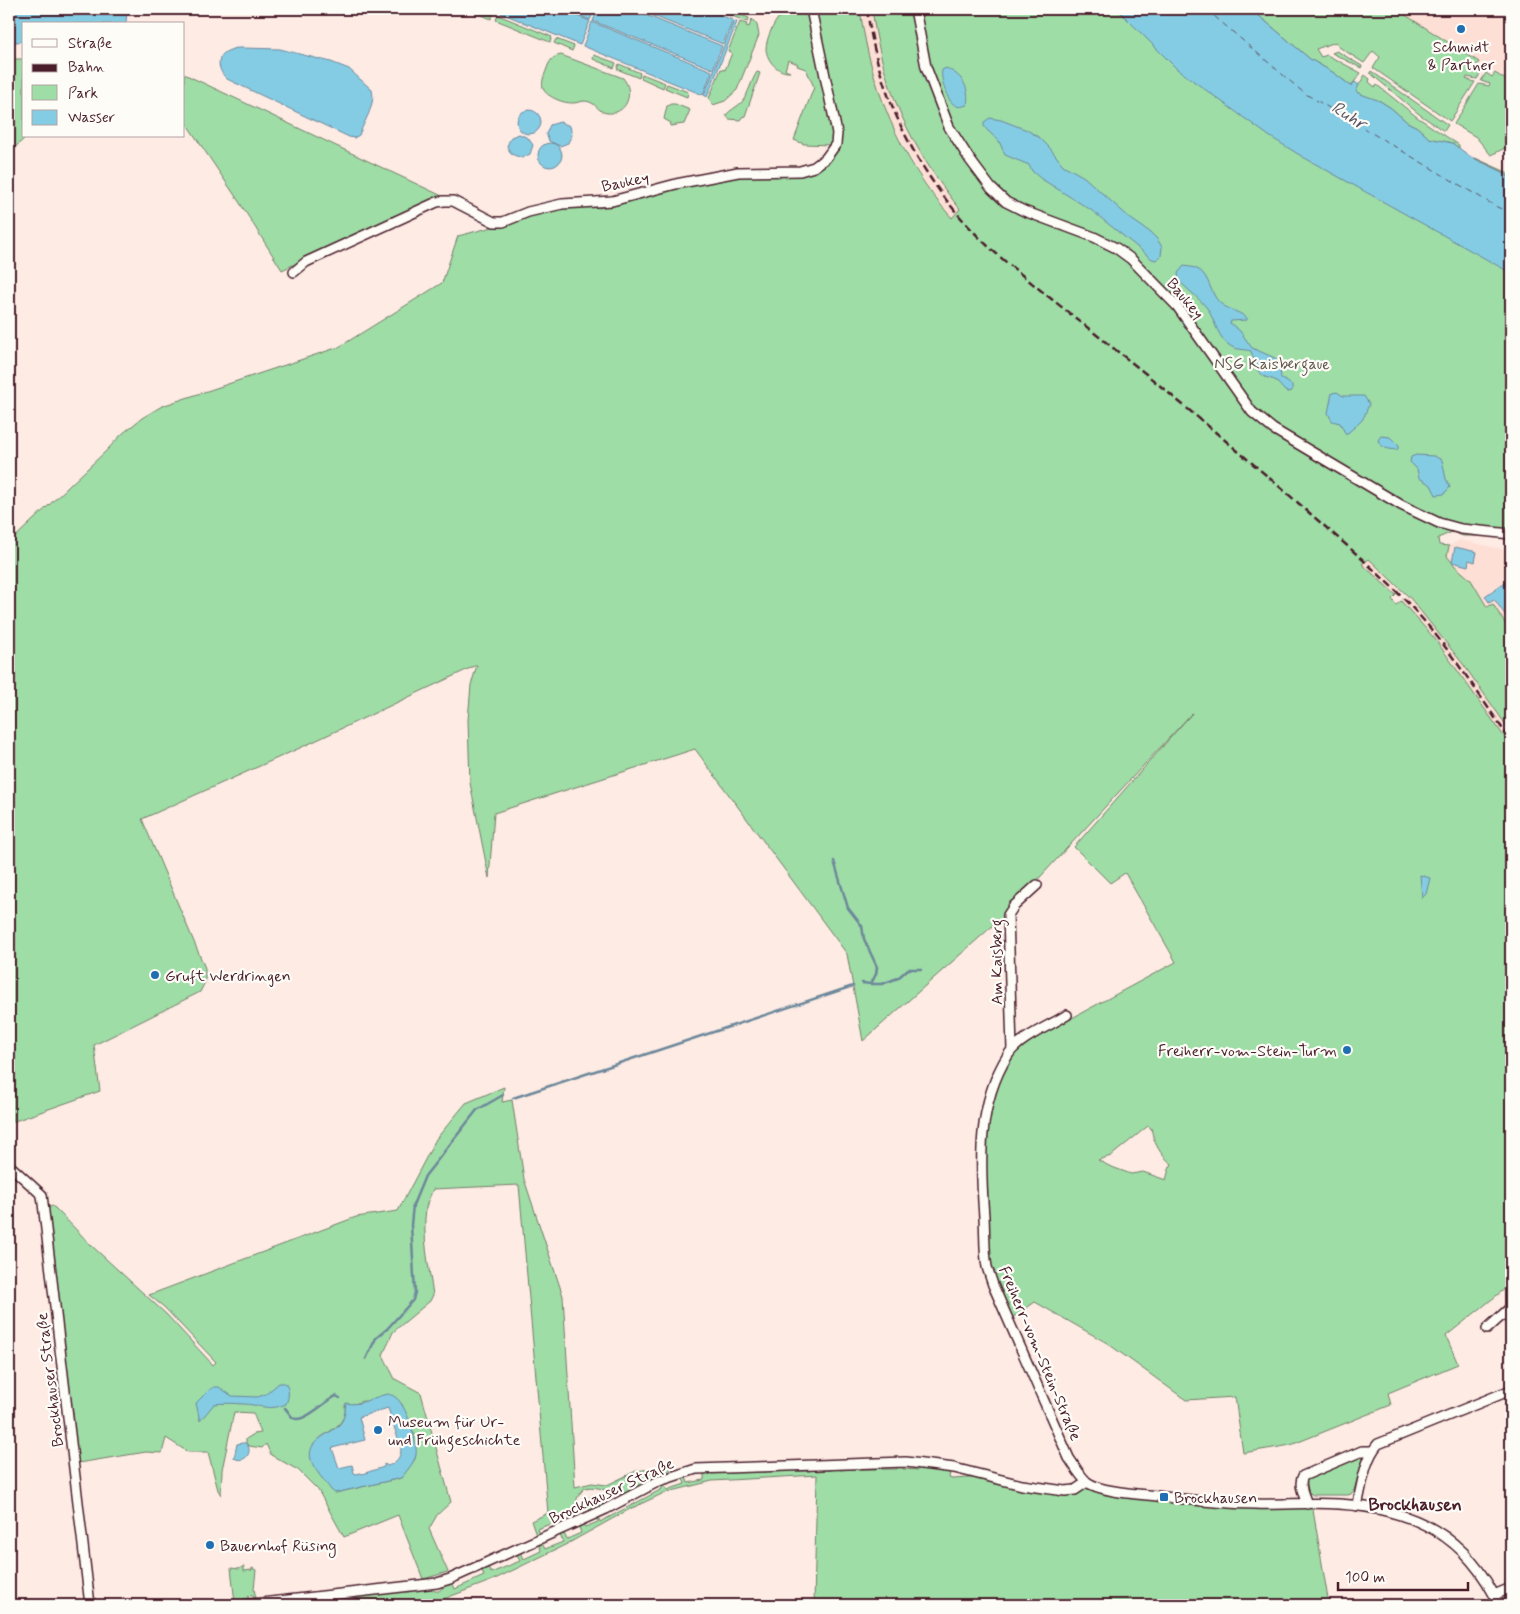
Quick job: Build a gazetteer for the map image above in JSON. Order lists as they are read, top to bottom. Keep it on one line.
{"streets":{"street":["Baukey","Am Kaisberg","Freiherr-vom-Stein-Straße","Brockhauser Straße"]},"crossings":[["Am Kaisberg","Freiherr-vom-Stein-Straße"],["Freiherr-vom-Stein-Straße","Brockhauser Straße"]],"districts":["Brockhausen"],"water":["Ruhr"],"parks":["NSG Kaisbergaue"],"places":{"other":["Schmidt & Partner","Gruft Werdringen","Freiherr-vom-Stein-Turm","Museum für Ur- und Frühgeschichte","Bauernhof Rüsing"],"transit":["Brockhausen"]},"legend":["Straße","Bahn","Park","Wasser"],"scale_bar":"100 m"}
